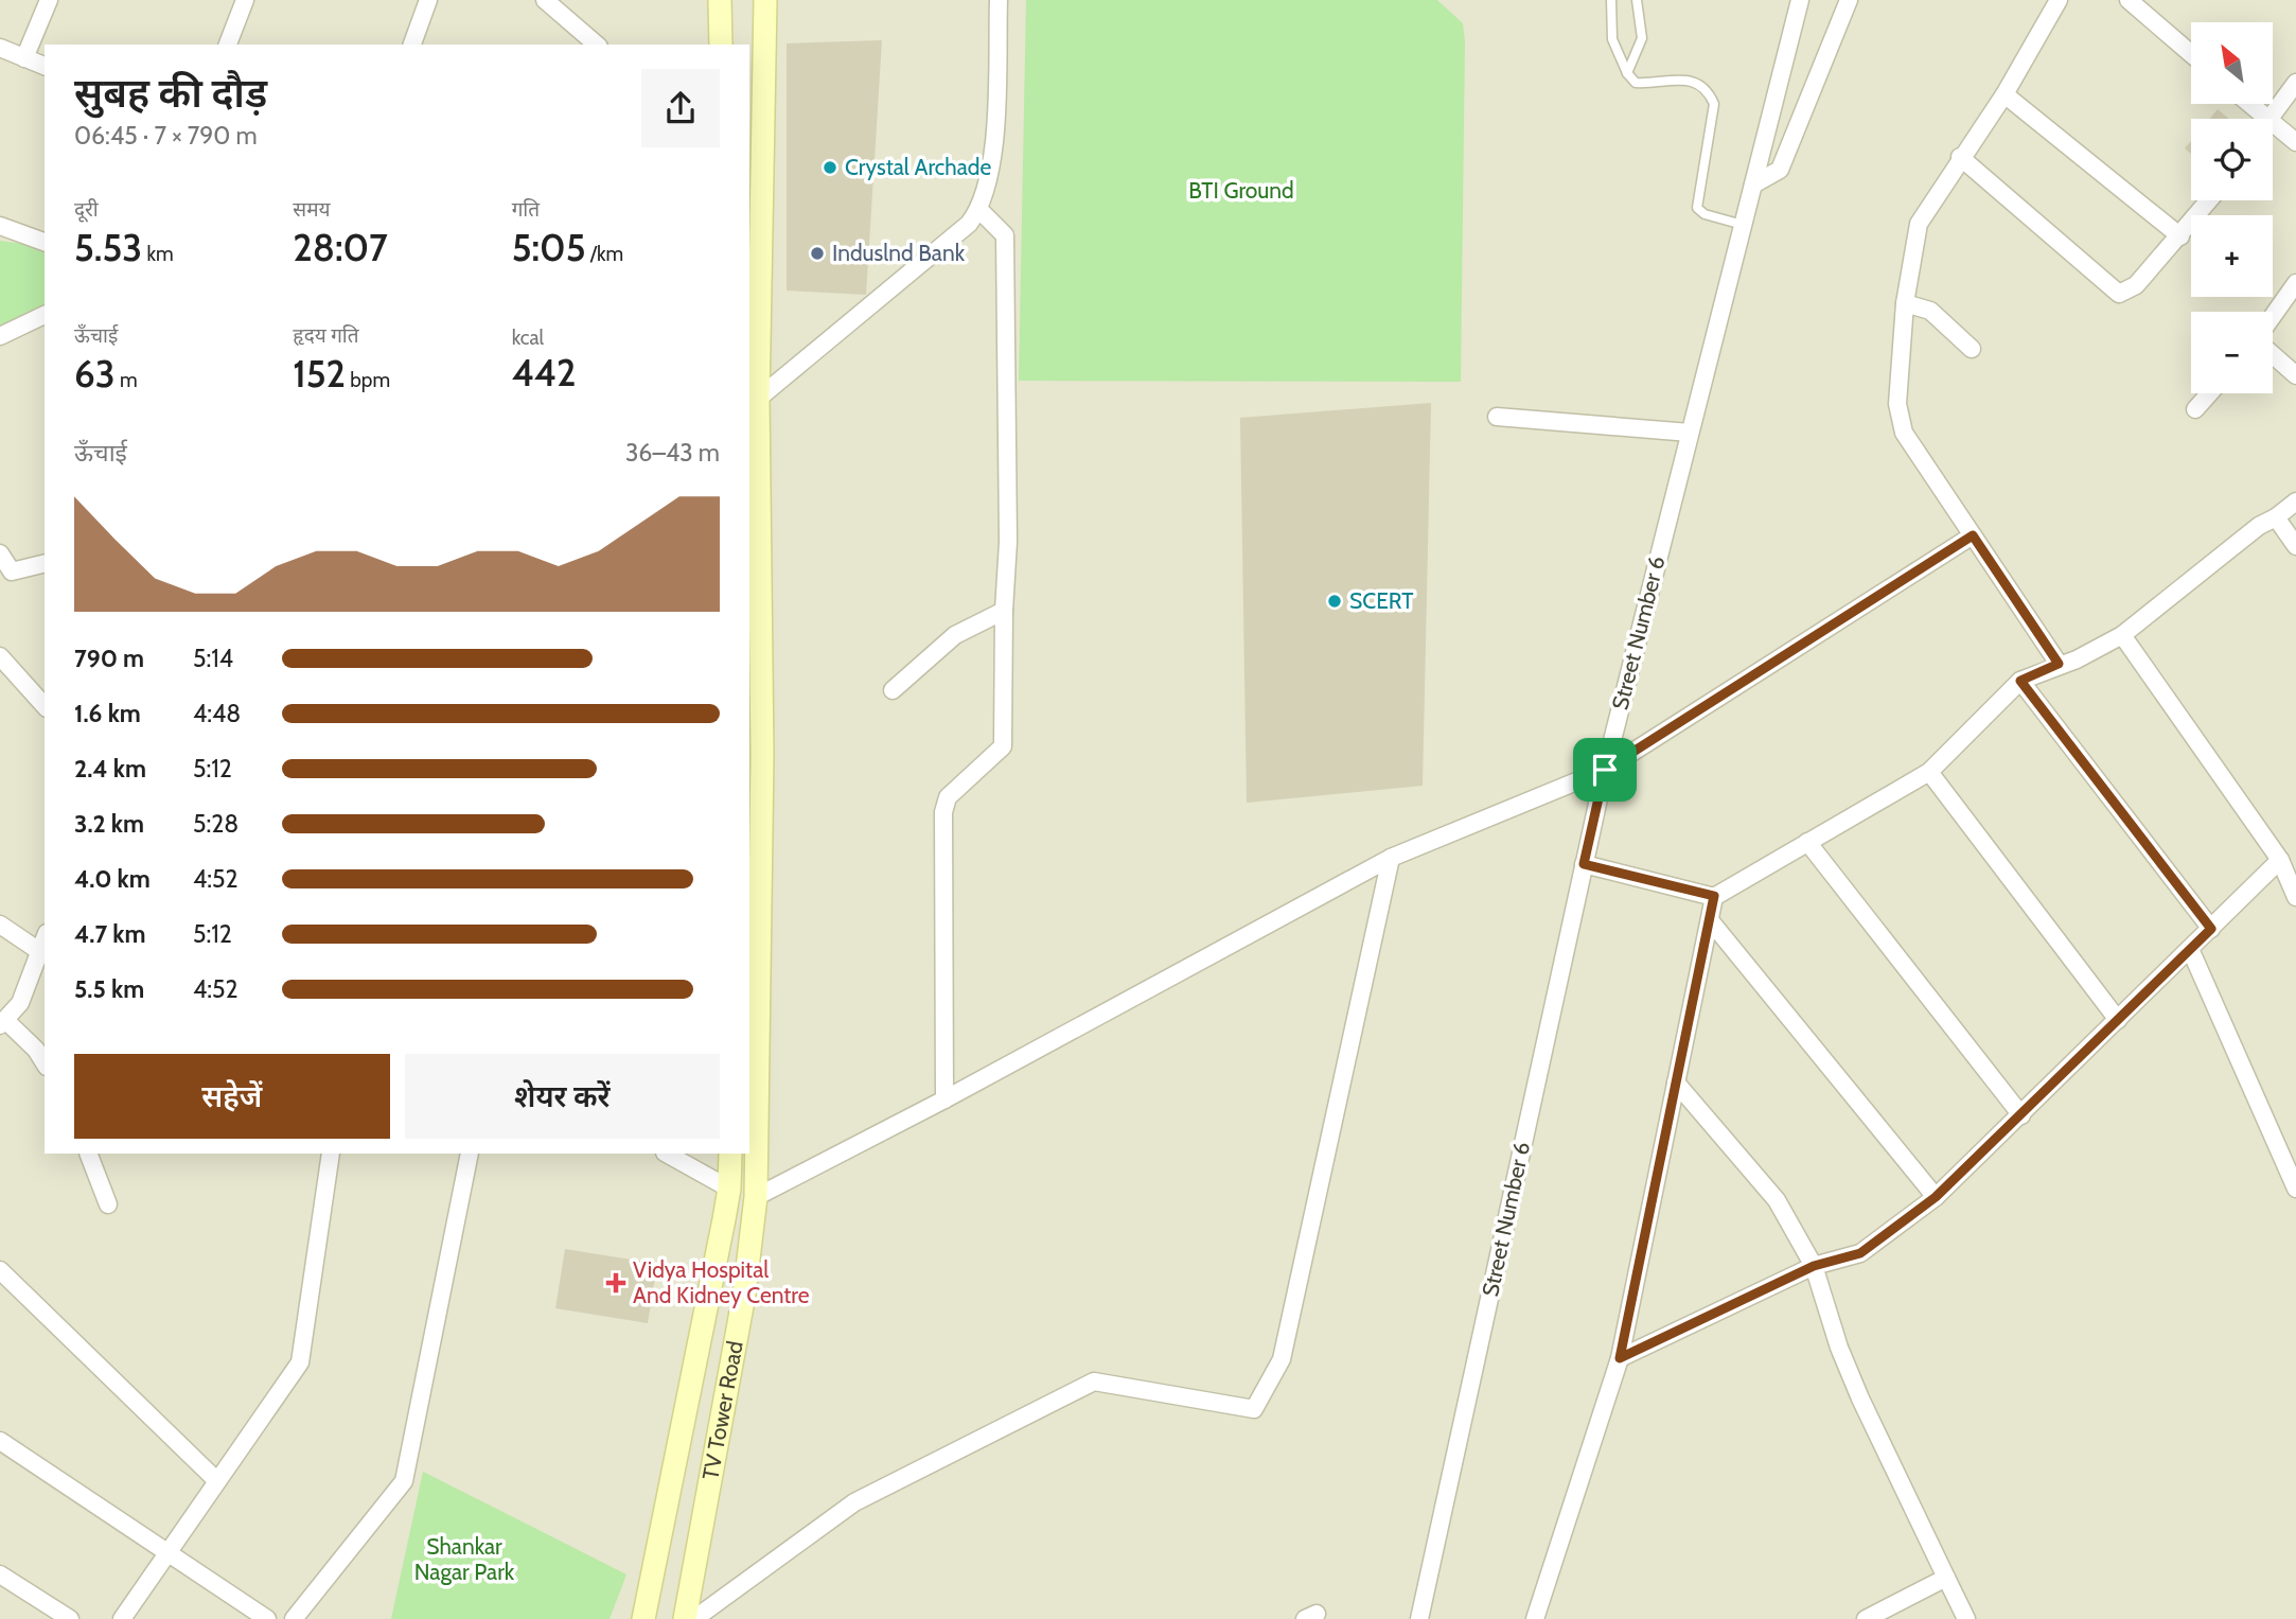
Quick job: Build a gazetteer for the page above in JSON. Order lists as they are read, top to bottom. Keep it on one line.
{"streets":{"main road":["TV Tower Road"],"street":["Street Number 6"]},"parks":["BTI Ground","Shankar Nagar Park"],"places":{"other":["Crystal Archade","Induslnd Bank","SCERT"],"health":["Vidya Hospital And Kidney Centre"]},"north":"top left","page":{"map_buttons":["+","−"],"heading":["सुबह की दौड़","06:45 · 7 × 790 m"],"stats":[["दूरी","5.53 km"],["समय","28:07"],["गति","5:05 /km"],["ऊँचाई","63 m"],["हृदय गति","152 bpm"],["kcal","442"]],"chart":["ऊँचाई","36–43 m"],"list":[{"name":"790 m","note":"5:14"},{"name":"1.6 km","note":"4:48"},{"name":"2.4 km","note":"5:12"},{"name":"3.2 km","note":"5:28"},{"name":"4.0 km","note":"4:52"},{"name":"4.7 km","note":"5:12"},{"name":"5.5 km","note":"4:52"}],"buttons":["सहेजें","शेयर करें"]}}
